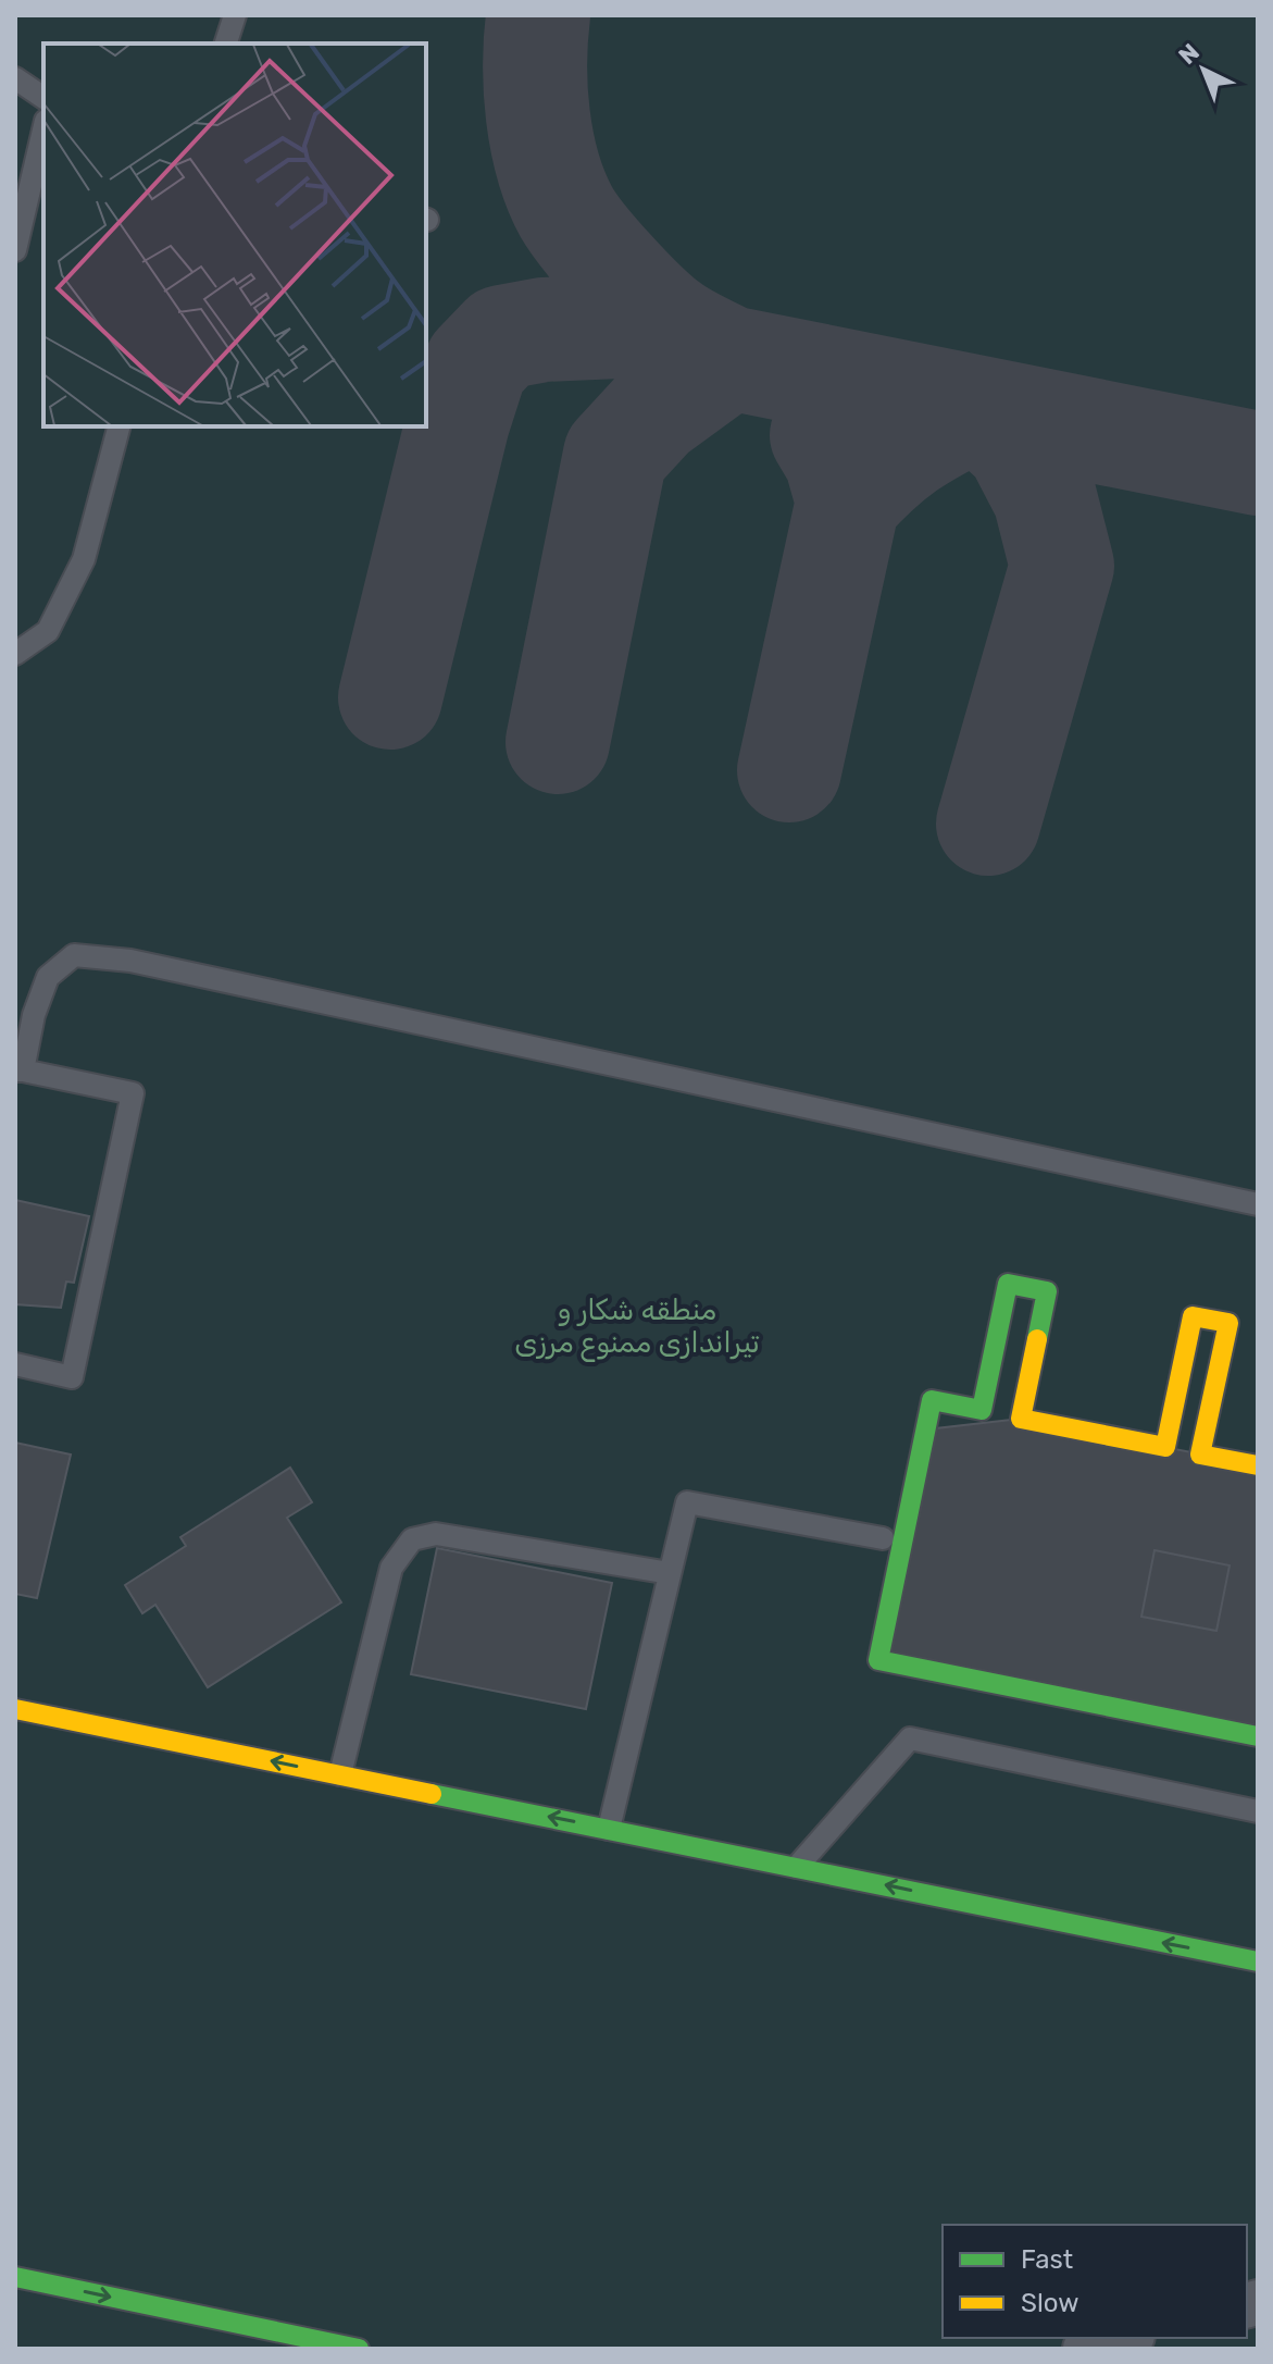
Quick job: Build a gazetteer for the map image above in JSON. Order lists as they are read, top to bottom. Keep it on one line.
{"parks":["منطقه شکار و تیراندازی ممنوع مرزی"],"legend":["Fast","Slow"],"north":"top left"}
